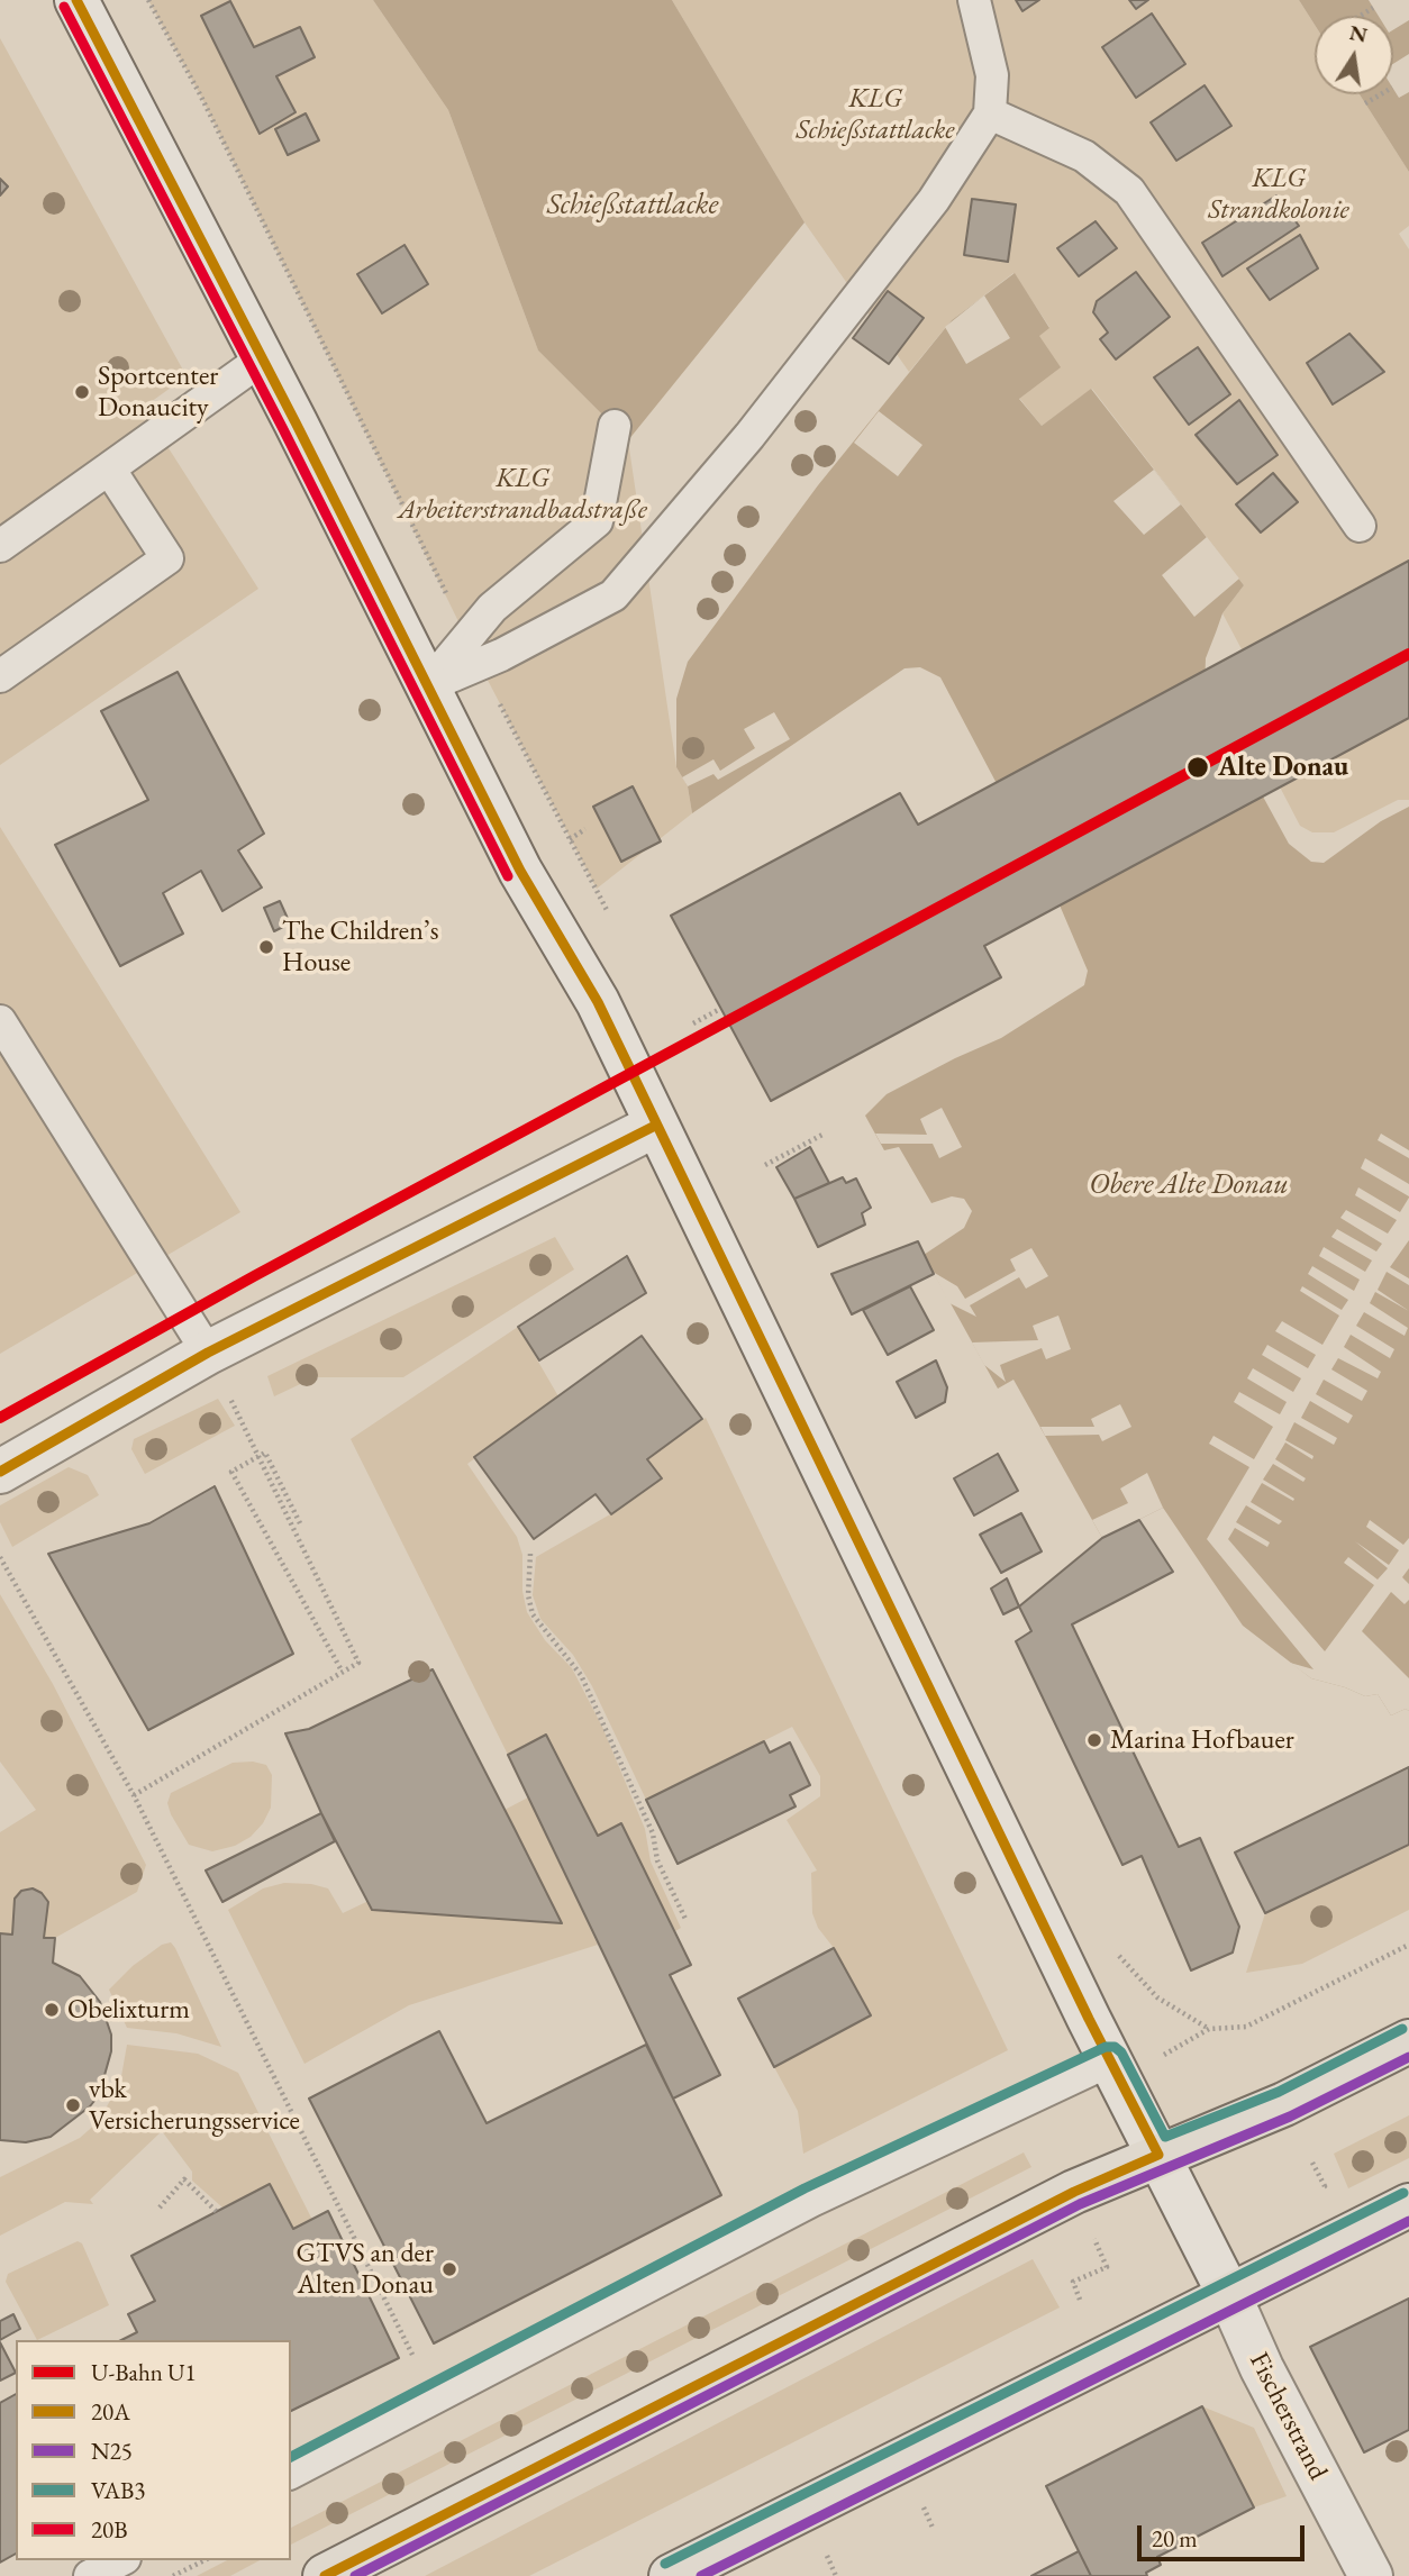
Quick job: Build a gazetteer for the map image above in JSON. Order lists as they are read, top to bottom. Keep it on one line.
{"streets":{"main road":["Fischerstrand"]},"water":["Schießstattlacke","Obere Alte Donau"],"parks":["KLG Schießstattlacke","KLG Strandkolonie","KLG Arbeiterstrandbadstraße"],"places":["Sportcenter Donaucity","Alte Donau","The Children’s House","Marina Hofbauer","Obelixturm","vbk Versicherungsservice","GTVS an der Alten Donau"],"lines":["transit line 20A","transit line 20B","metro line U1","transit line VAB3","transit line N25"],"legend":["U-Bahn U1","20A","N25","VAB3","20B"],"scale_bar":"20 m","north":"top"}
